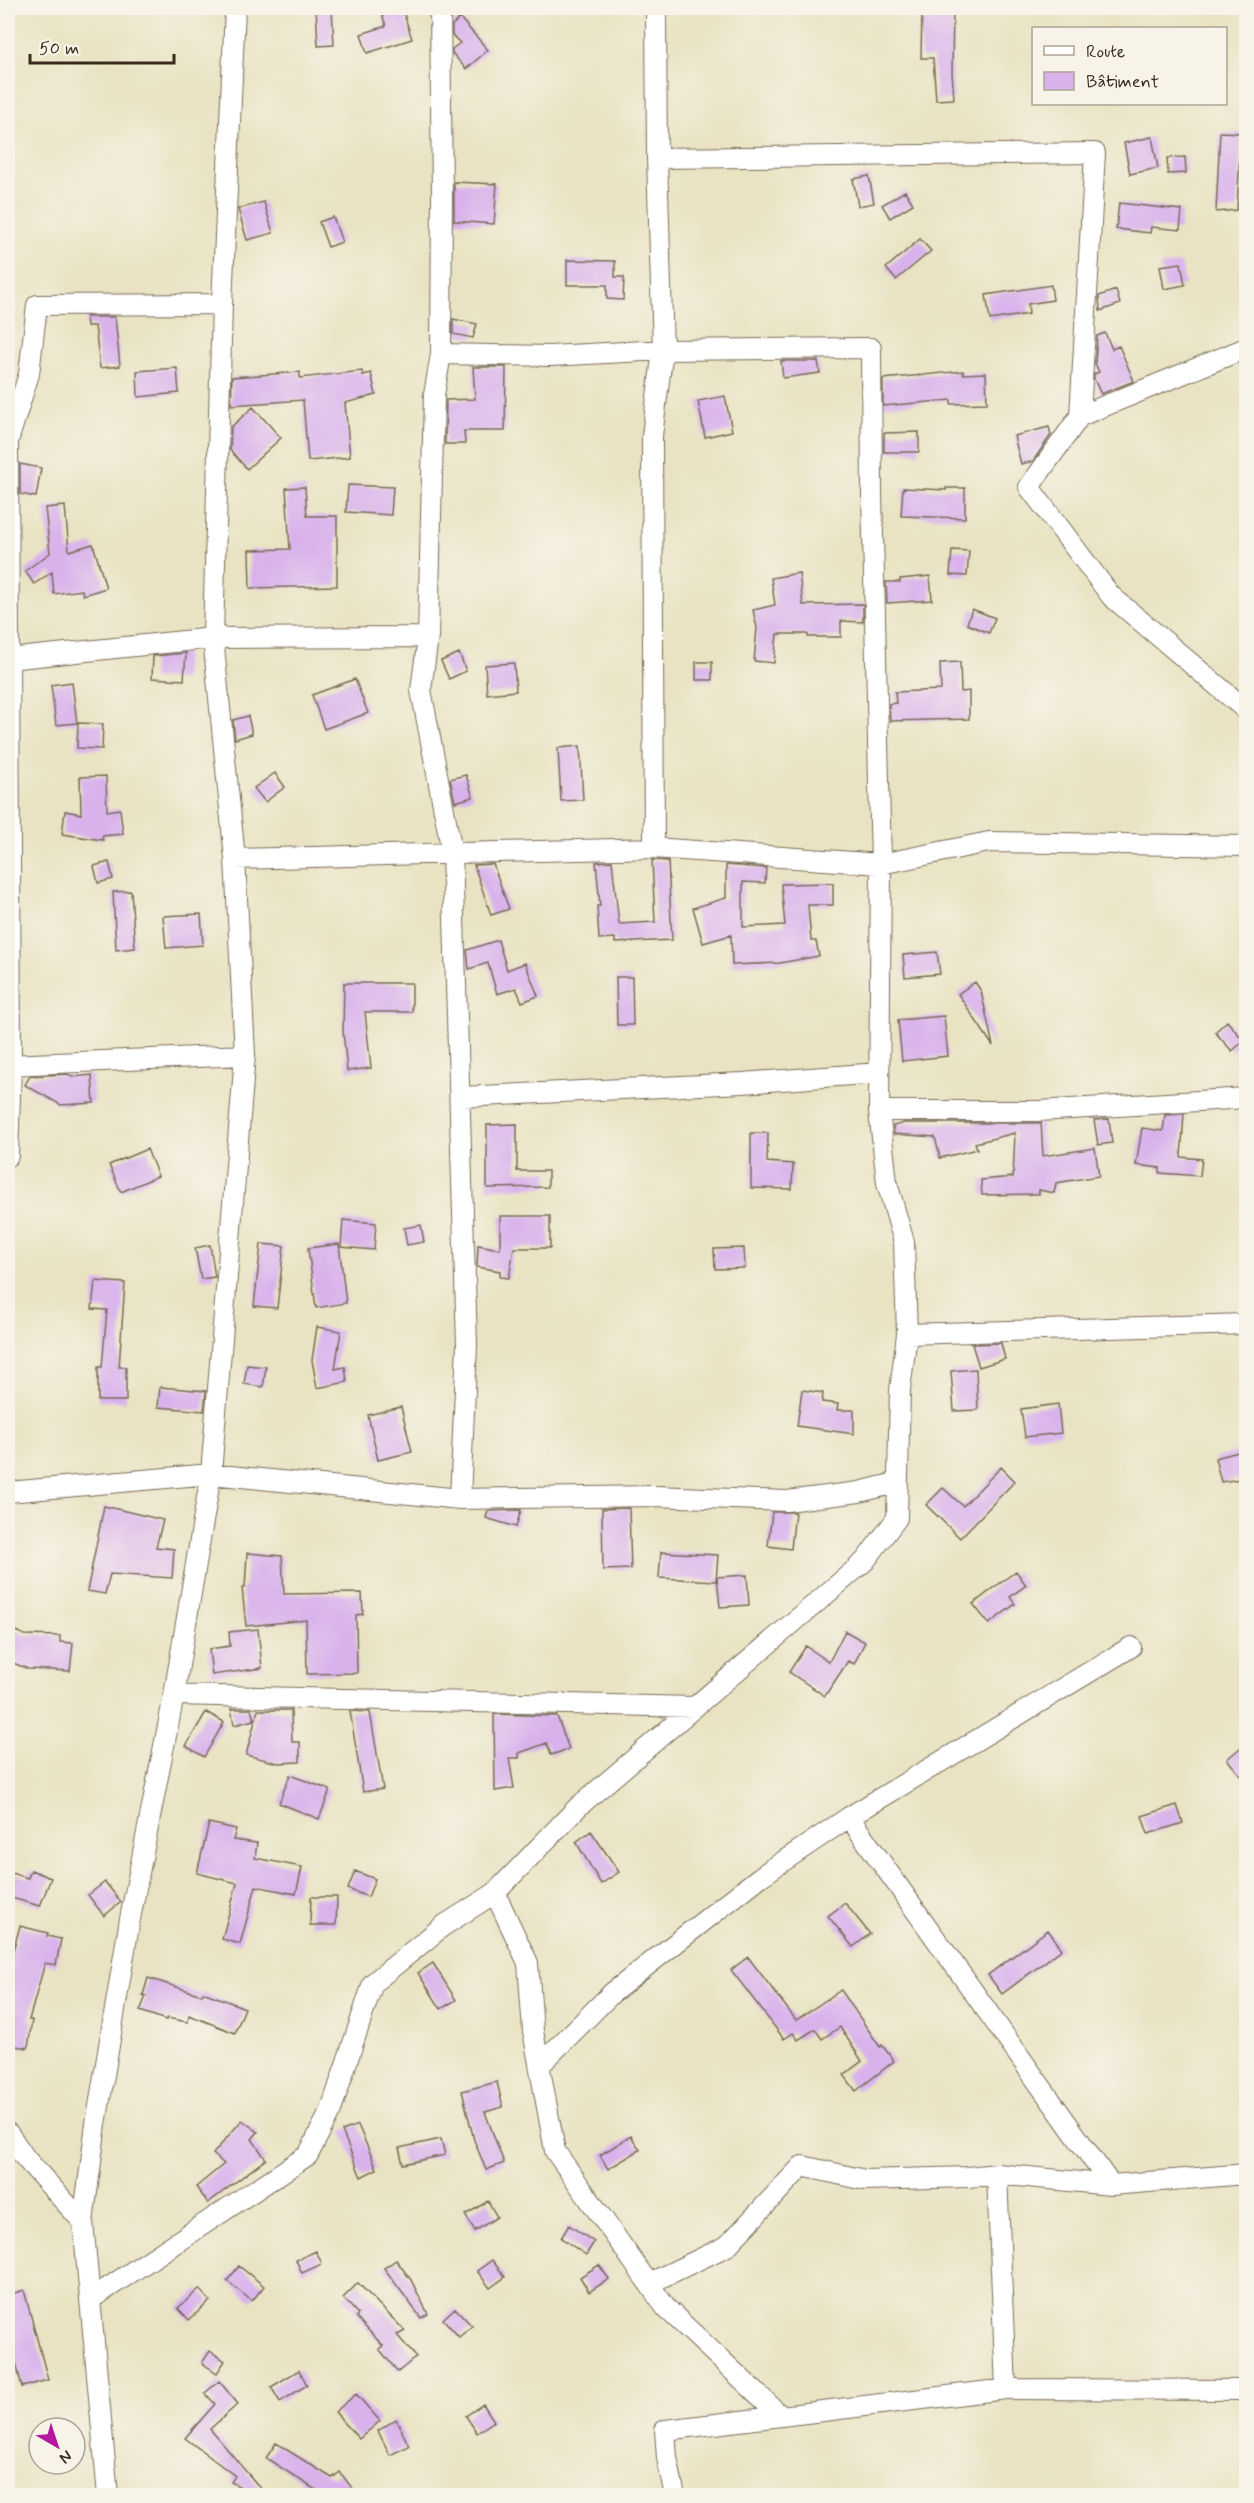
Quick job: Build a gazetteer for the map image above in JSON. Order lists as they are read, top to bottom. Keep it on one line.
{"legend":["Route","Bâtiment"],"scale_bar":"50 m","north":"bottom right"}
